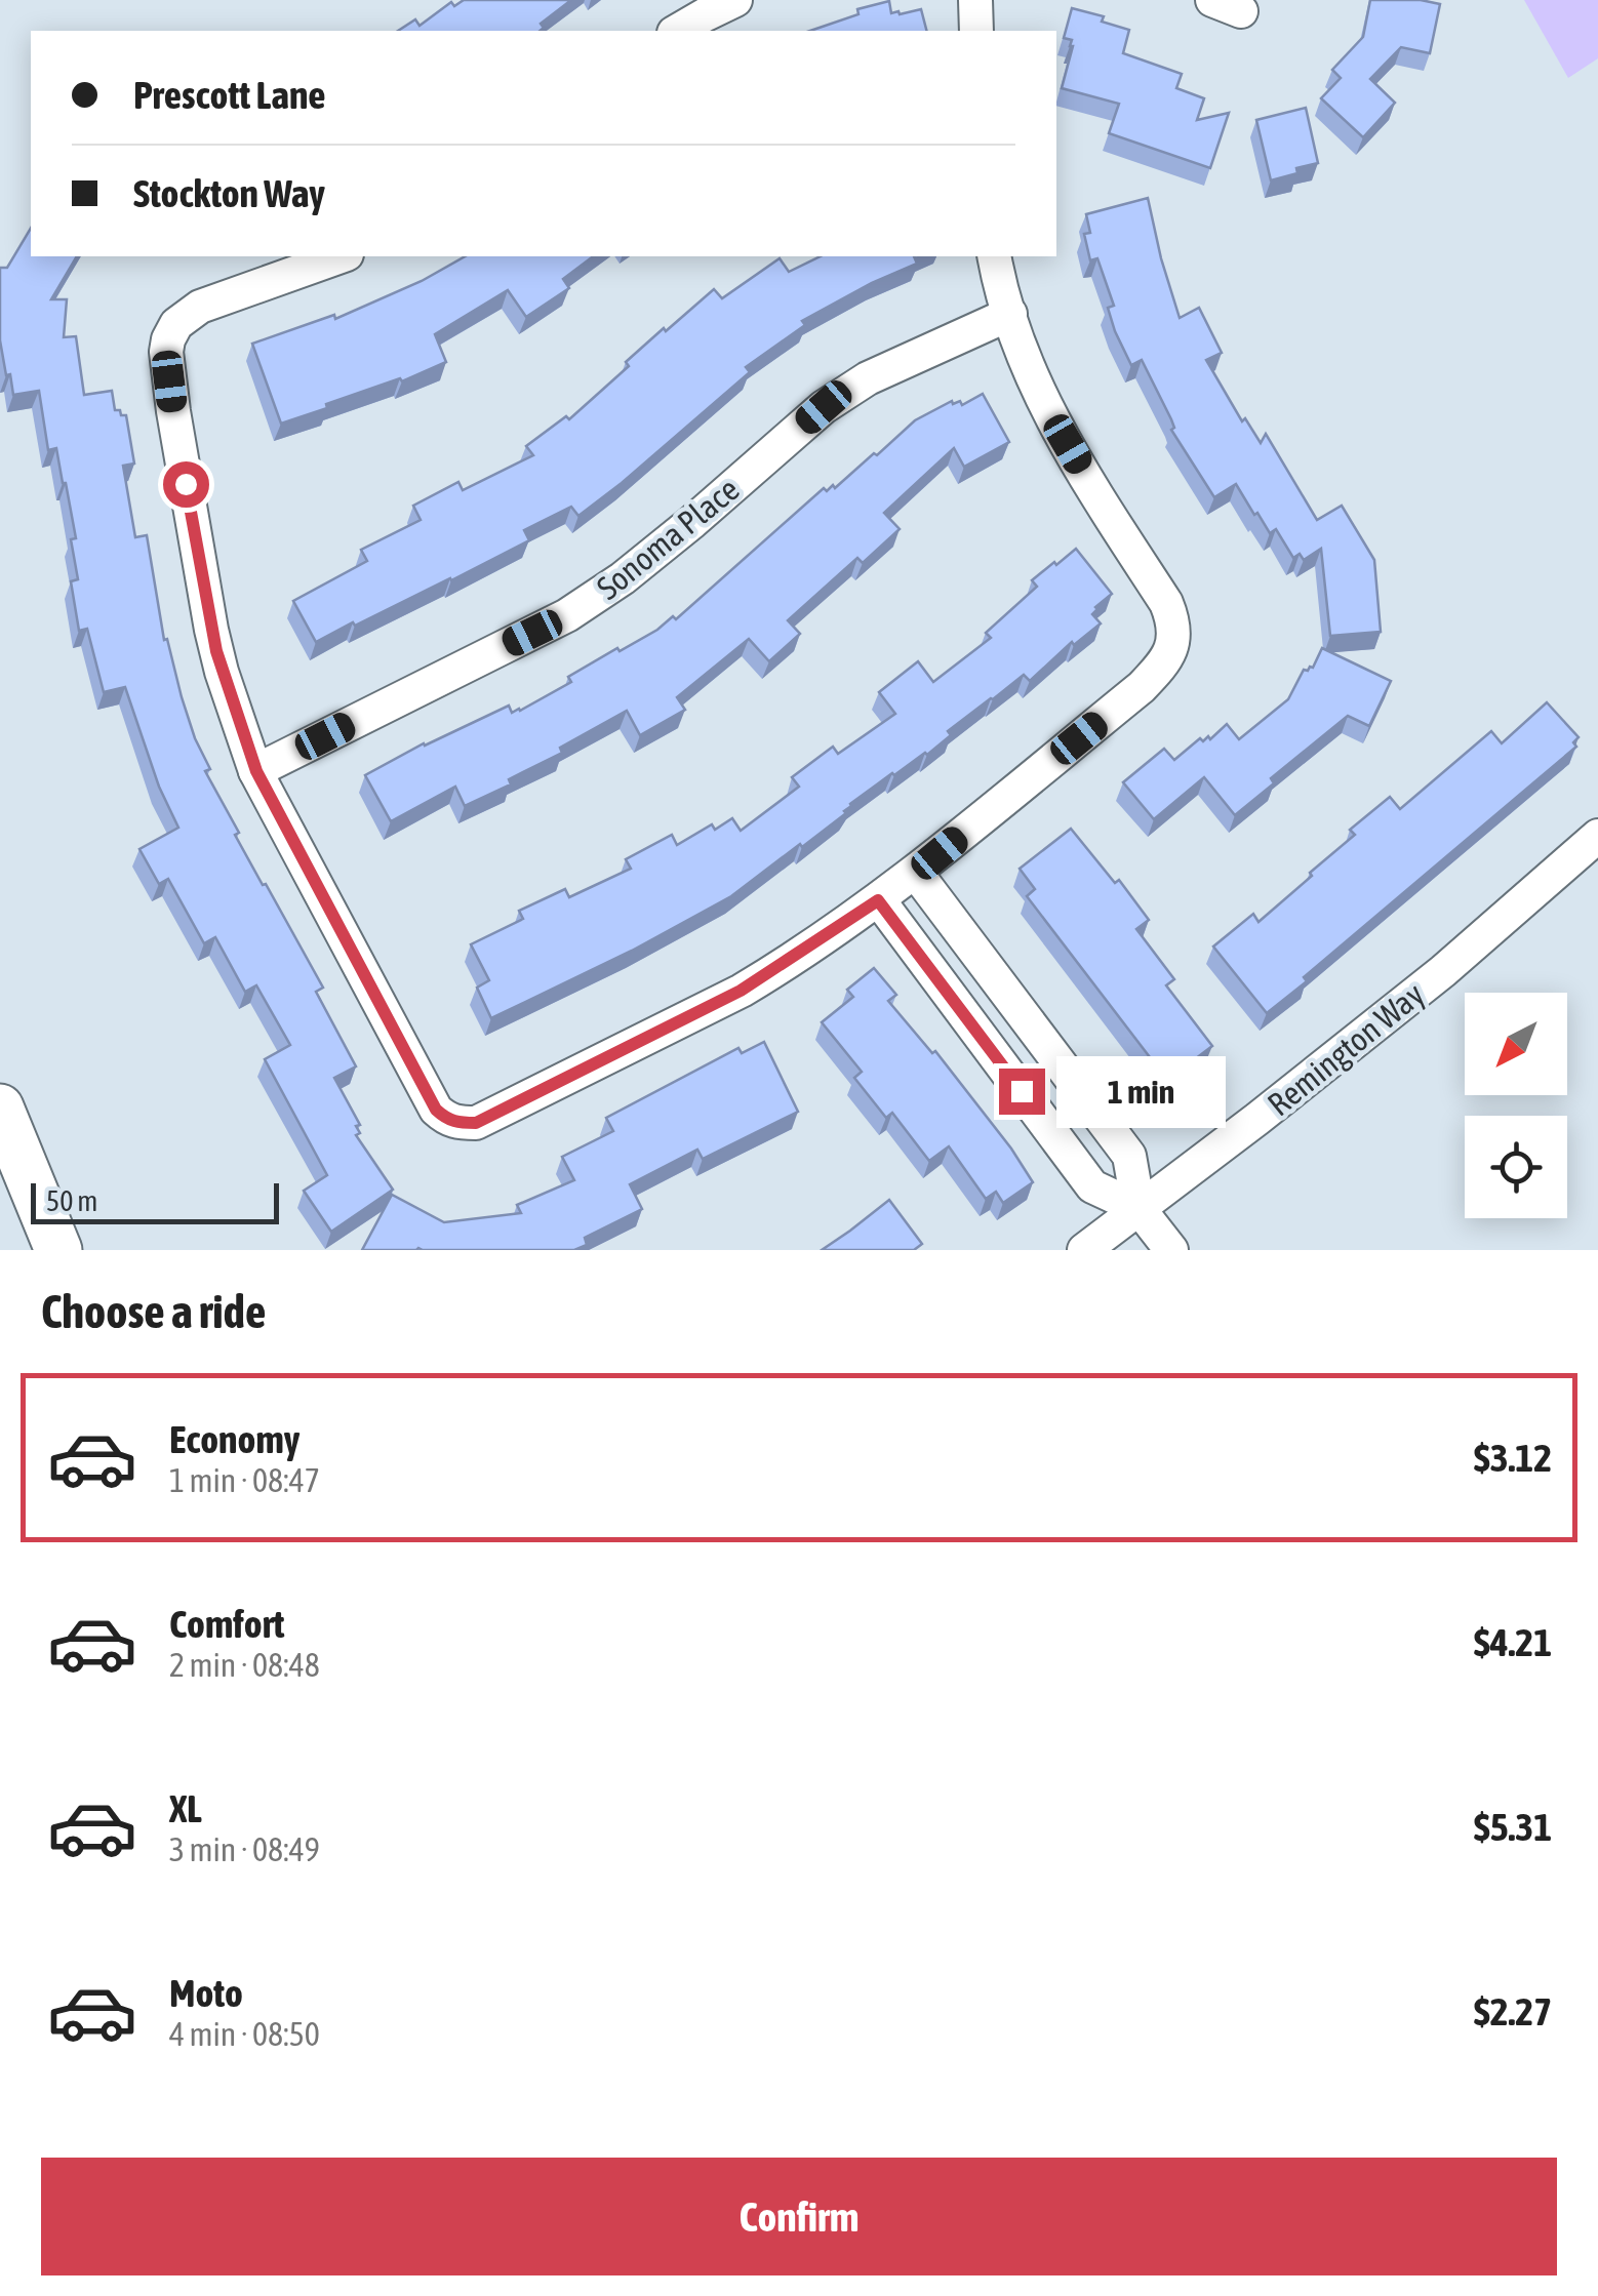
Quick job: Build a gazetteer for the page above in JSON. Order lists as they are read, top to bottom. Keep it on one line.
{"streets":{"street":["Sonoma Place","Remington Way"]},"scale_bar":"50 m","north":"bottom left","page":{"banner":["Prescott Lane","Stockton Way"],"bubble":"1 min","scale":"50 m","heading":"Choose a ride","list":[{"name":"Economy","note":"1 min · 08:47","value":"$3.12"},{"name":"Comfort","note":"2 min · 08:48","value":"$4.21"},{"name":"XL","note":"3 min · 08:49","value":"$5.31"},{"name":"Moto","note":"4 min · 08:50","value":"$2.27"}],"buttons":"Confirm"}}
